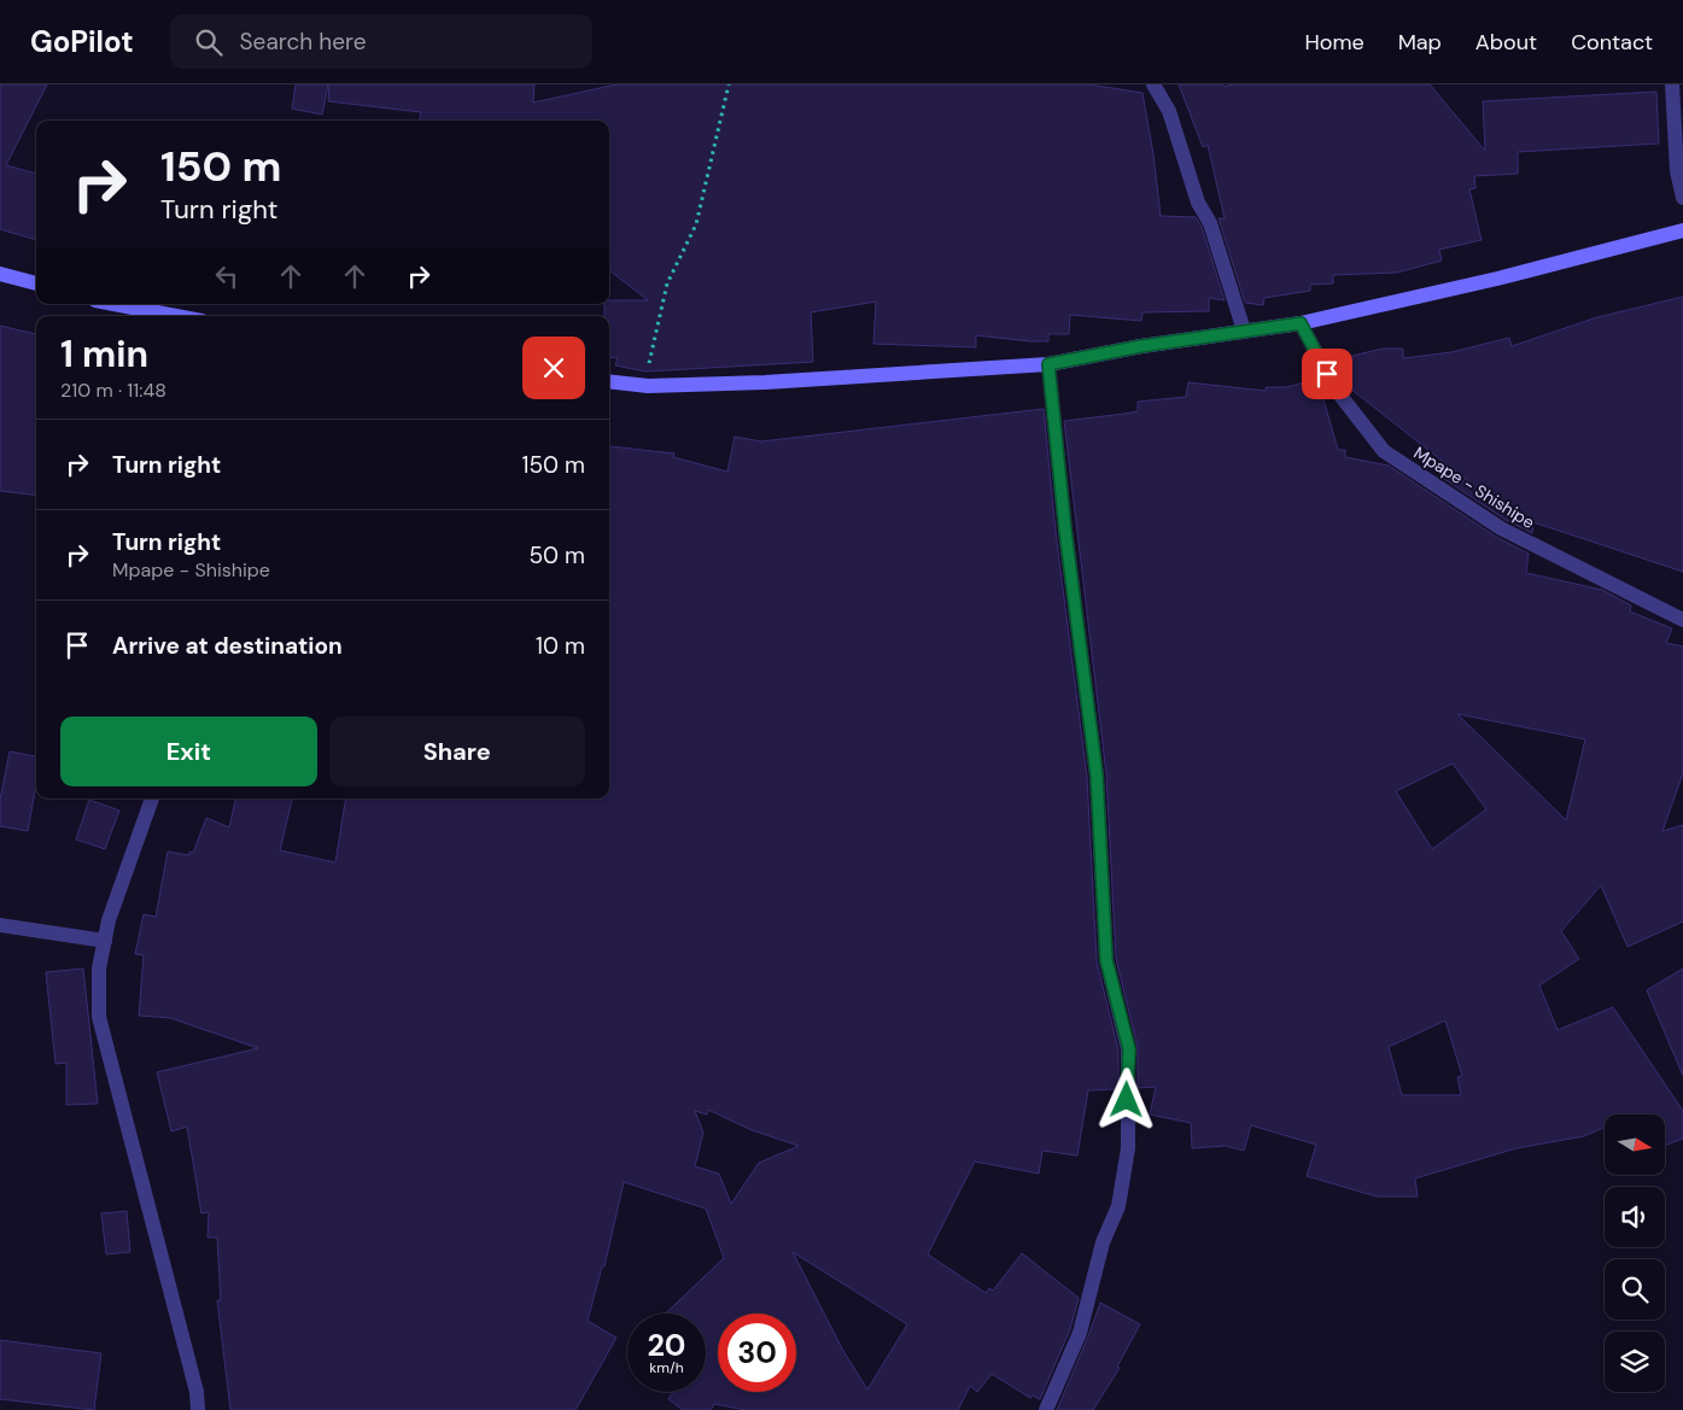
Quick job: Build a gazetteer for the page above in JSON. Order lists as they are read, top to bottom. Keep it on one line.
{"streets":{"street":["Mpape - Shishipe"]},"north":"right","page":{"header":"GoPilot","search":"Search here","nav":["Home","Map","About","Contact"],"turn":["150 m","Turn right"],"heading":["1 min","210 m · 11:48"],"list":[{"name":"Turn right","value":"150 m"},{"name":"Turn right","note":"Mpape - Shishipe","value":"50 m"},{"name":"Arrive at destination","value":"10 m"}],"buttons":["Exit","Share"],"speed":"20 km/h","limit":"30"}}
